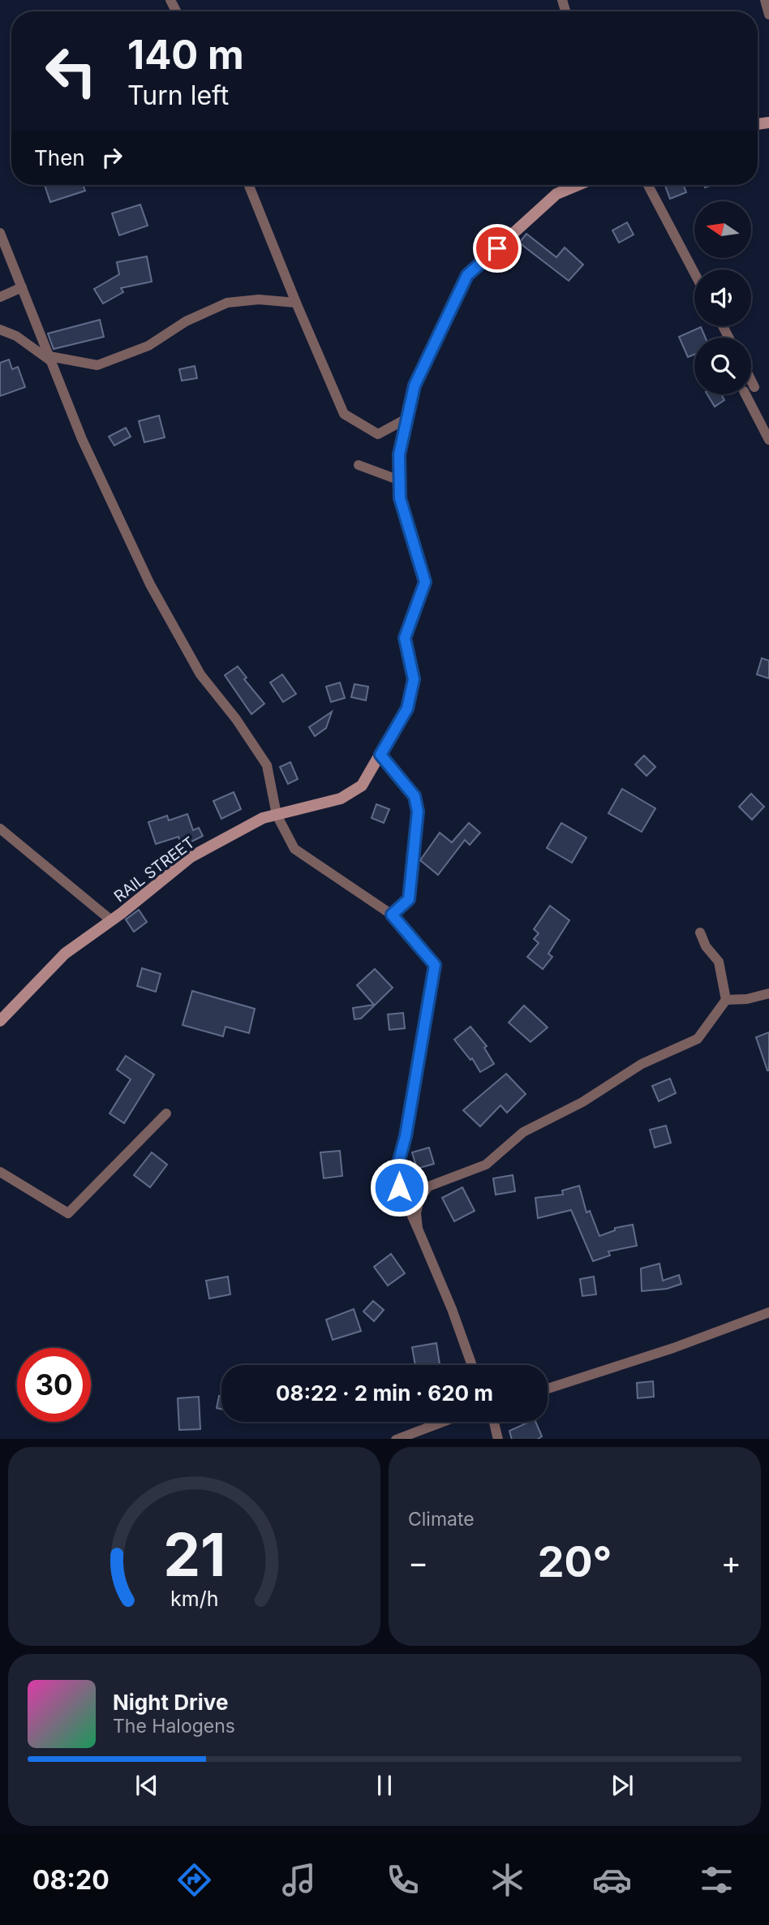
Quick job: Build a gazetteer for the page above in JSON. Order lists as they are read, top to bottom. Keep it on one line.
{"streets":{"street":["RAIL STREET"]},"north":"left","page":{"turn":["140 m","Turn left"],"then":"Then","limit":"30","trip":"08:22 · 2 min · 620 m","tile":"Climate","heat":["−","20°","+"],"song":["Night Drive","The Halogens"],"tabs":"08:20","gauge":["21","km/h"]}}
